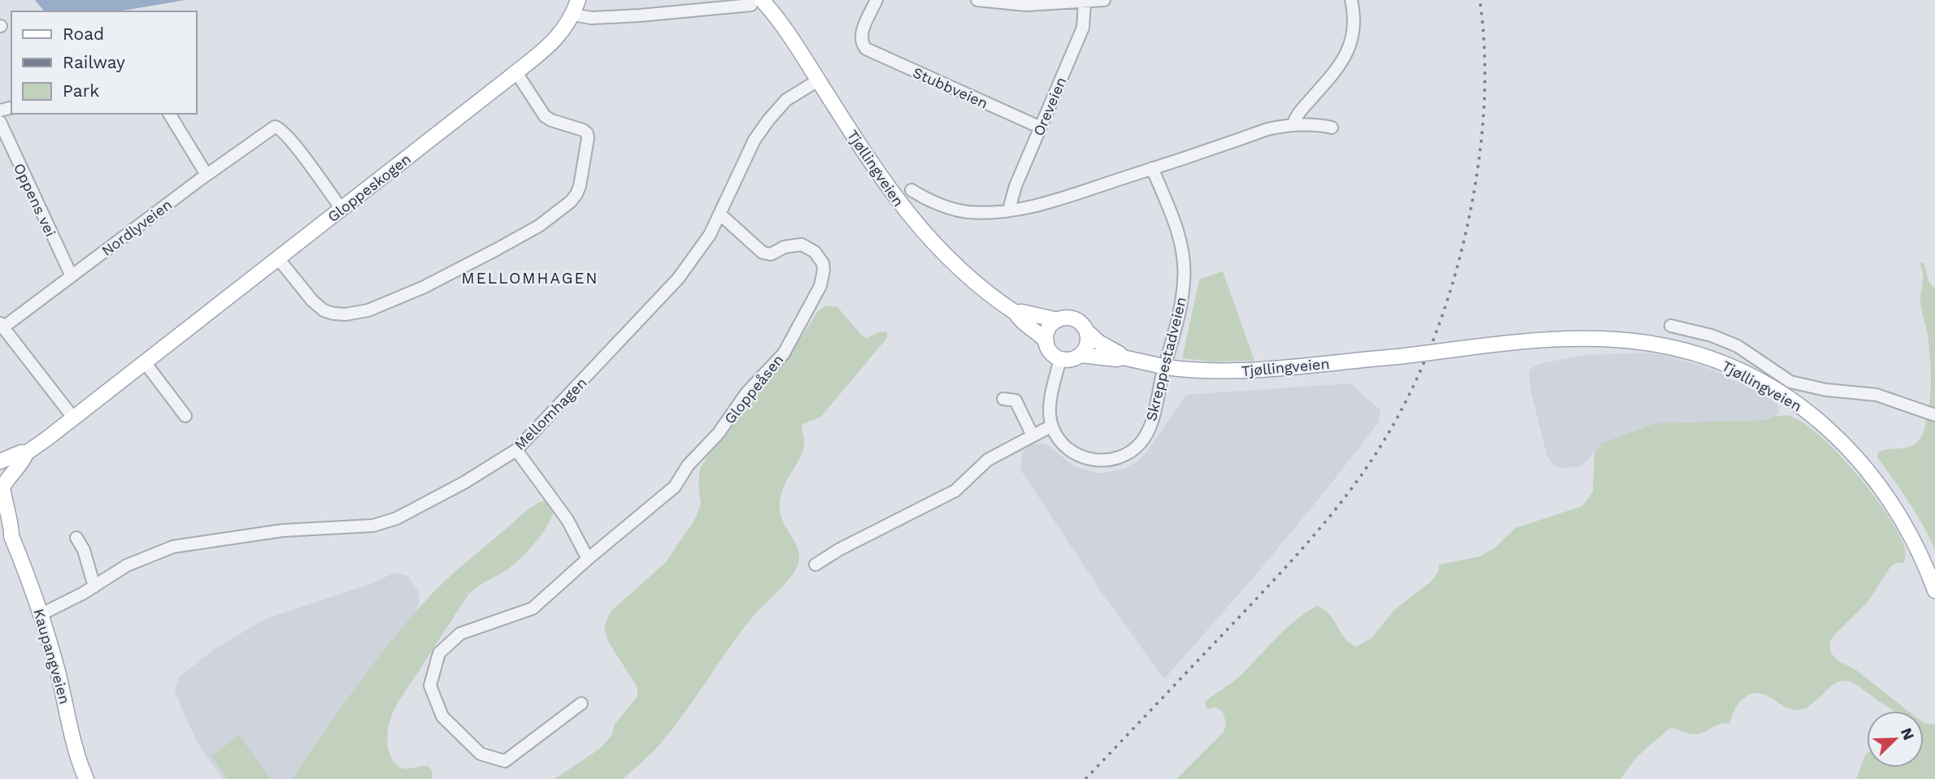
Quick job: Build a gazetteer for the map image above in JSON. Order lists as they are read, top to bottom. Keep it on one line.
{"streets":{"main road":["Tjøllingveien","Gloppeskogen","Kaupangveien"],"street":["Stubbveien","Oreveien","Oppens vei","Nordlyveien","Skreppestadveien","Gloppeåsen","Mellomhagen"]},"crossings":[["Stubbveien","Oreveien"],["Tjøllingveien","Mellomhagen"],["Gloppeskogen","Nordlyveien"],["Gloppeskogen","Kaupangveien"],["Oppens vei","Nordlyveien"],["Gloppeåsen","Mellomhagen"],["Mellomhagen","Kaupangveien"]],"districts":["MELLOMHAGEN"],"legend":["Road","Railway","Park"],"north":"top right"}
